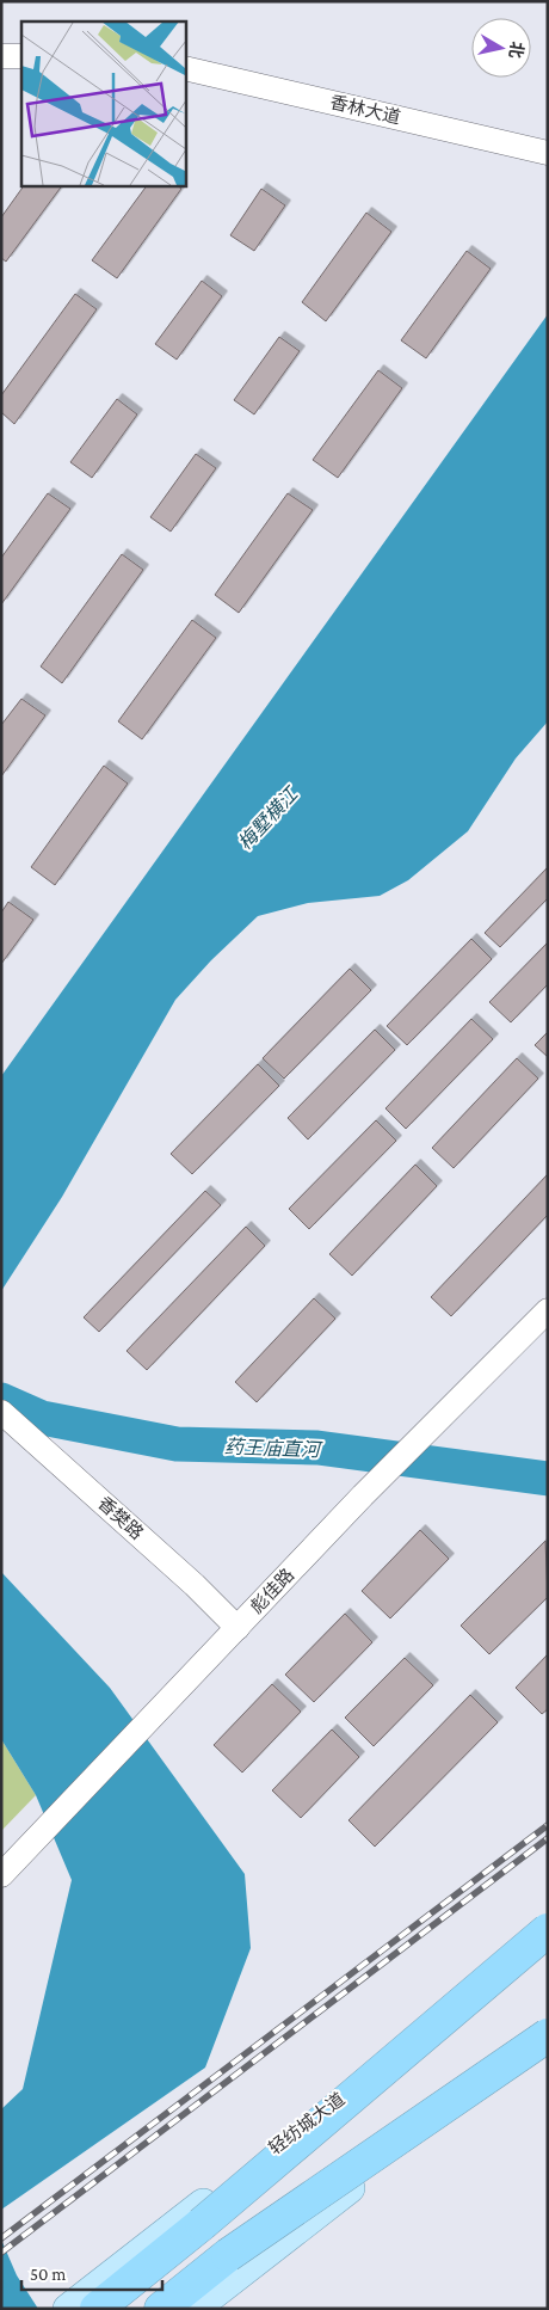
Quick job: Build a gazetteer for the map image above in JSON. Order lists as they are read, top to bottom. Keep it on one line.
{"streets":{"main road":["轻纺城大道"],"street":["香林大道","香樊路","彪佳路"]},"crossings":[["香樊路","彪佳路"]],"water":["梅墅横江","药王庙直河"],"scale_bar":"50 m","north":"right"}
